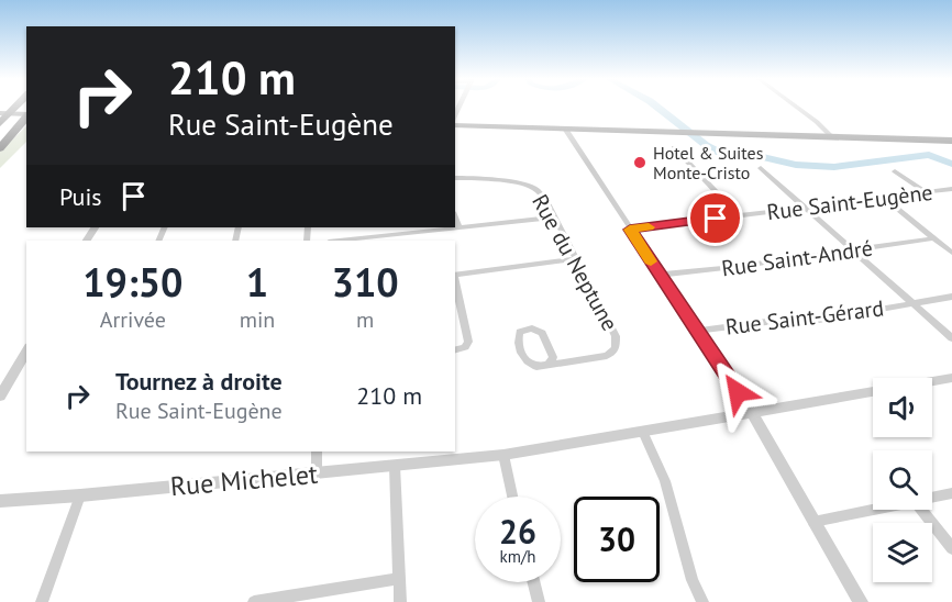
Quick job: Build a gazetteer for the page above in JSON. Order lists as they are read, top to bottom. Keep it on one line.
{"streets":{"street":["Rue Saint-Eugène","Rue Saint-André","Rue du Neptune","Rue Saint-Gérard","Rue Michelet"]},"places":["Hotel & Suites Monte-Cristo"],"page":{"turn":["210 m","Rue Saint-Eugène"],"then":"Puis","eta":["19:50","Arrivée","1","min","310","m"],"list":[{"name":"Tournez à droite","note":"Rue Saint-Eugène","value":"210 m"}],"speed":"26 km/h","limit":"30"}}
